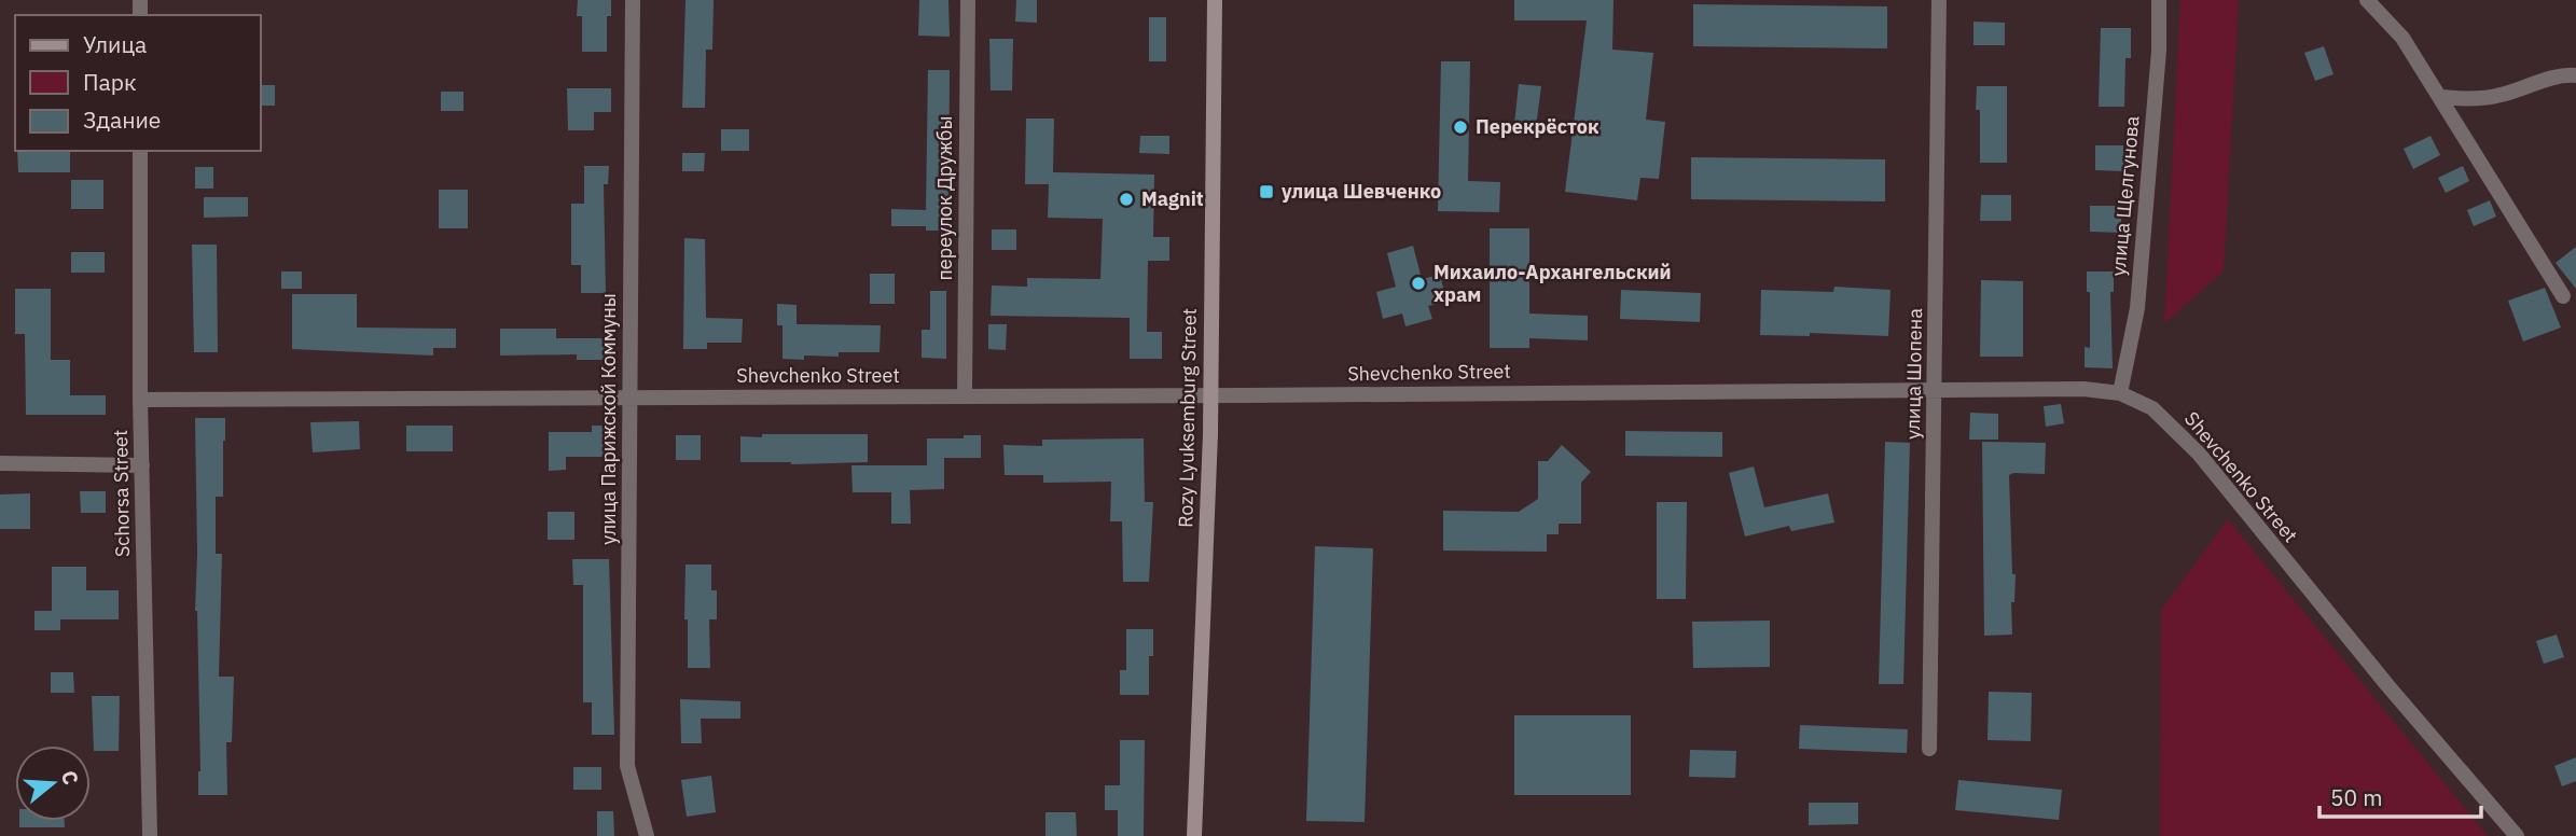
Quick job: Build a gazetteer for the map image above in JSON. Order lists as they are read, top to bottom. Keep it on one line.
{"streets":{"main road":["Rozy Lyuksemburg Street"],"street":["улица Щелгунова","переулок Дружбы","Shevchenko Street","улица Шопена","улица Парижской Коммуны","Schorsa Street"]},"crossings":[["улица Щелгунова","Shevchenko Street"],["переулок Дружбы","Shevchenko Street"],["Shevchenko Street","улица Шопена"],["Shevchenko Street","Rozy Lyuksemburg Street"],["Shevchenko Street","улица Парижской Коммуны"],["Shevchenko Street","Schorsa Street"]],"places":{"other":["Перекрёсток","Magnit","Михаило-Архангельский храм"],"transit":["улица Шевченко"]},"legend":["Улица","Парк","Здание"],"scale_bar":"50 m","north":"right"}
